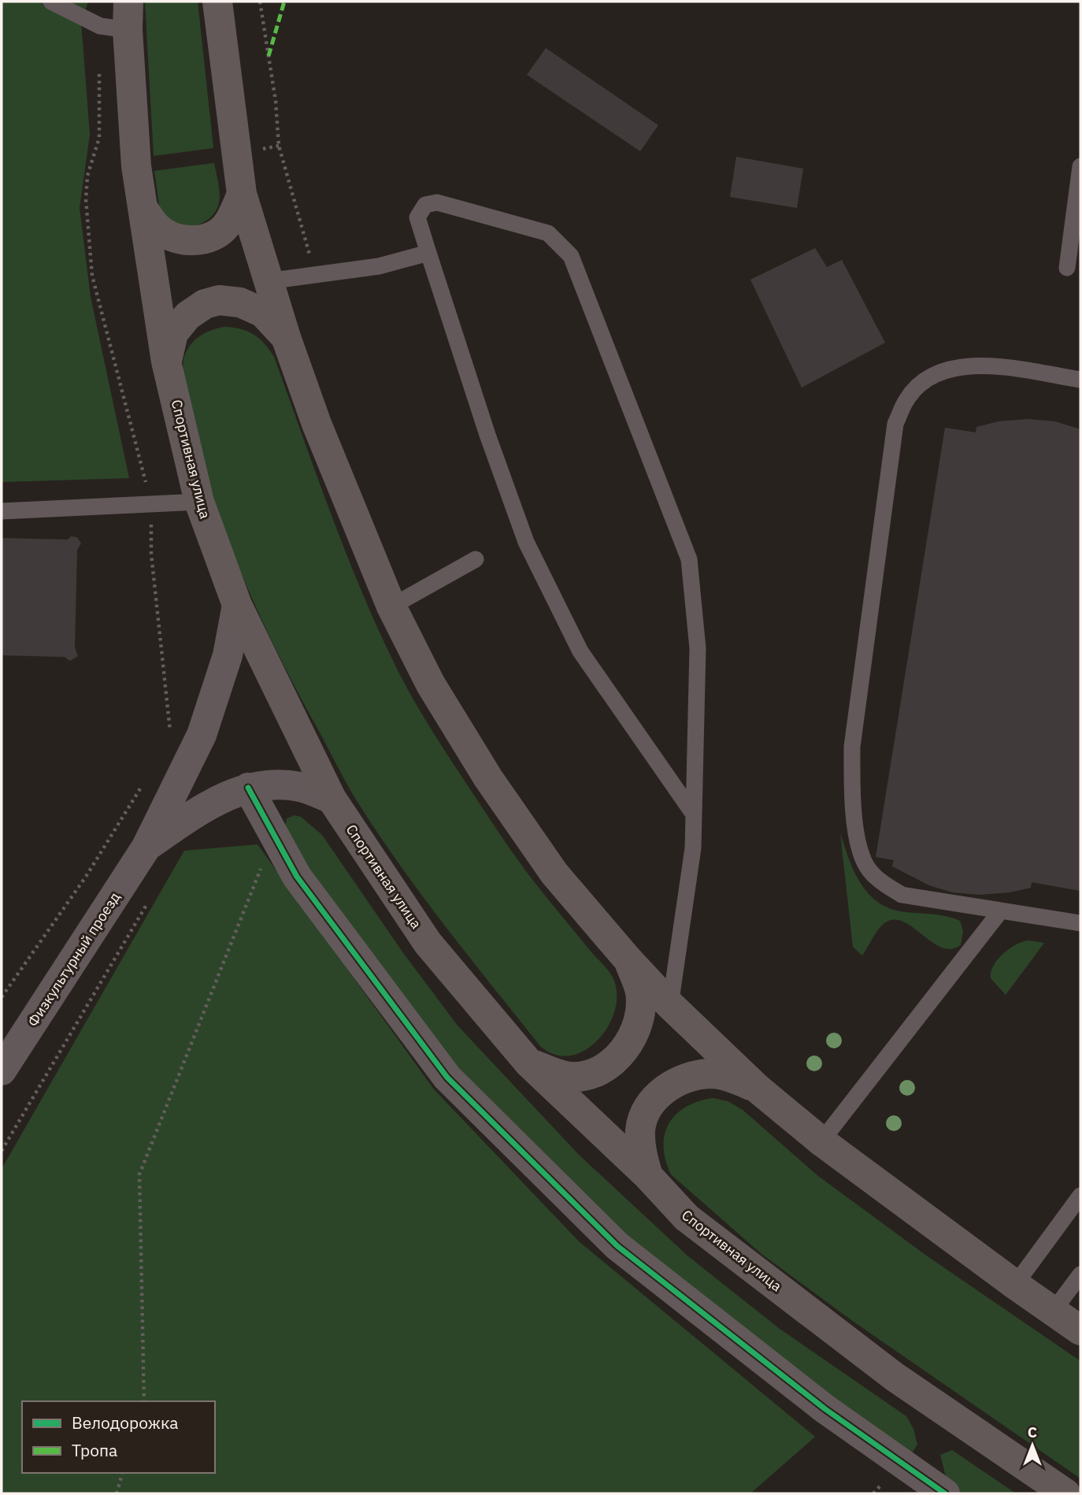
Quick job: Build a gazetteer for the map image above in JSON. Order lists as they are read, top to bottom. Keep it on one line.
{"streets":{"main road":["Спортивная улица"],"street":["Физкультурный проезд"]},"crossings":[["Спортивная улица","Физкультурный проезд"]],"legend":["Велодорожка","Тропа"],"north":"top"}
